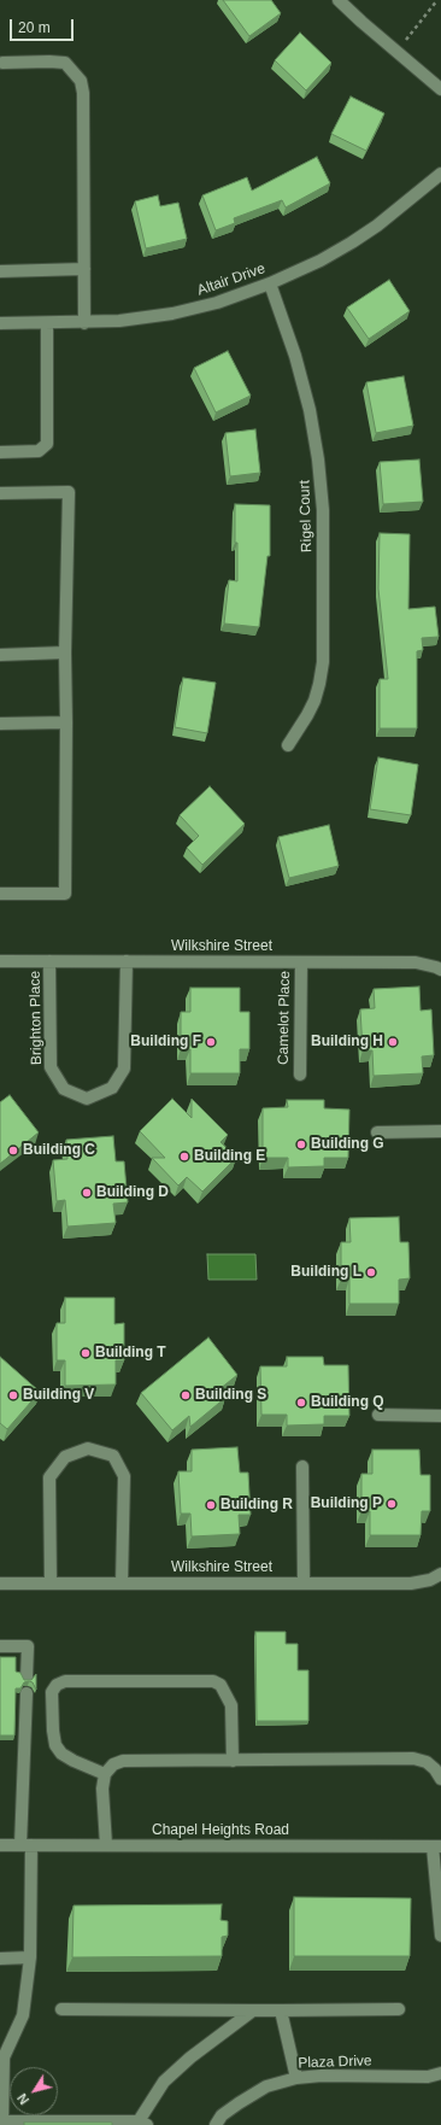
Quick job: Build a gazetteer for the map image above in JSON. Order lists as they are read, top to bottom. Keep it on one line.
{"streets":{"street":["Altair Drive","Rigel Court","Wilkshire Street","Brighton Place","Camelot Place","Chapel Heights Road","Plaza Drive"]},"crossings":[["Altair Drive","Rigel Court"],["Wilkshire Street","Brighton Place"],["Wilkshire Street","Camelot Place"]],"places":["Building F","Building H","Building G","Building C","Building E","Building D","Building L","Building T","Building V","Building S","Building Q","Building P","Building R"],"scale_bar":"20 m","north":"bottom left"}
